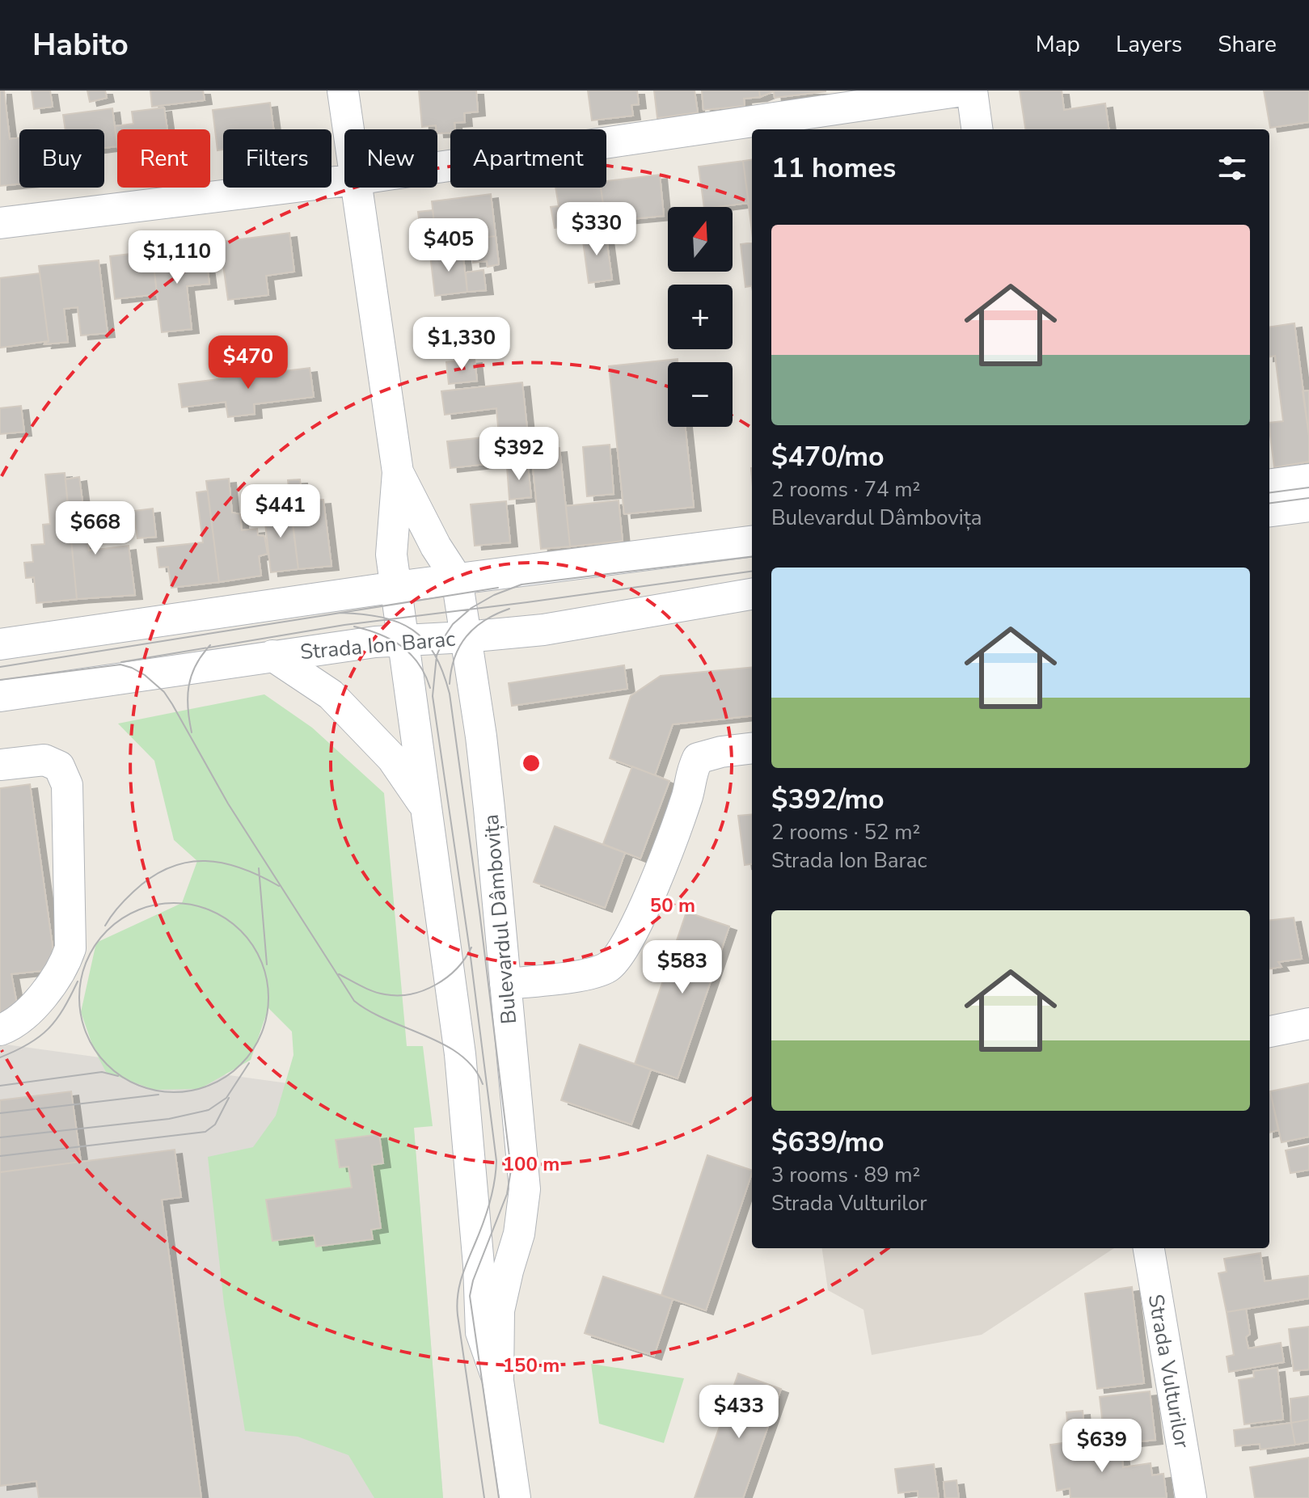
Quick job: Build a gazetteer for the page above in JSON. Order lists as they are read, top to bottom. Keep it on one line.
{"streets":{"street":["Strada Ion Barac","Bulevardul Dâmbovița","Strada Vulturilor"]},"crossings":[["Strada Ion Barac","Bulevardul Dâmbovița"]],"north":"top","page":{"header":"Habito","nav":["Map","Layers","Share"],"chip":["Buy","Rent","Filters","New","Apartment"],"heading":"11 homes","price":["$330","$405","$1,110","$1,330","$470","$392","$441","$668","$583","$433","$639"],"map_buttons":["+","−"],"list":[{"name":"$470/mo","note":"2 rooms · 74 m² · Bulevardul Dâmbovița"},{"name":"$392/mo","note":"2 rooms · 52 m² · Strada Ion Barac"},{"name":"$639/mo","note":"3 rooms · 89 m² · Strada Vulturilor"}]},"rings":["50 m","100 m","150 m"]}
